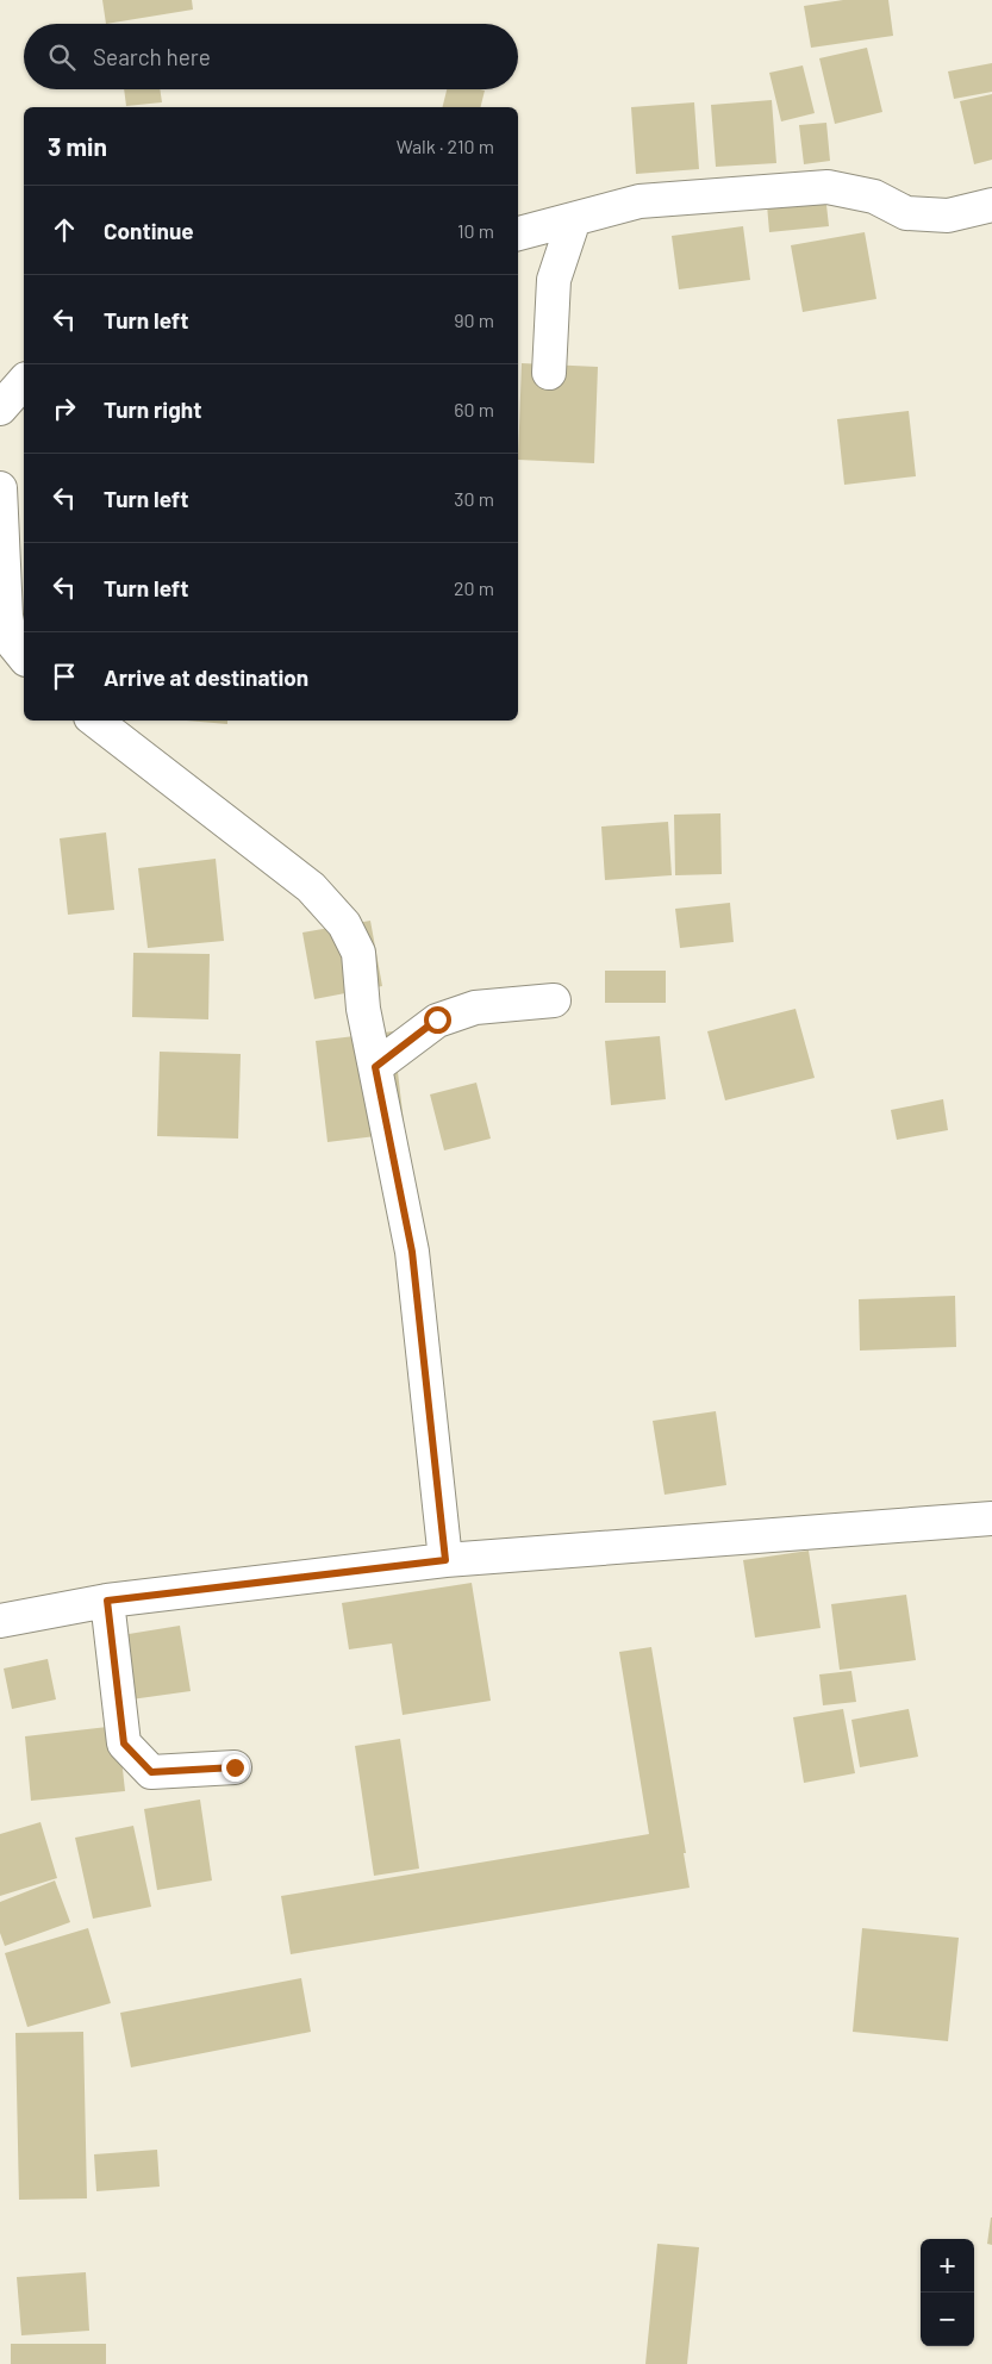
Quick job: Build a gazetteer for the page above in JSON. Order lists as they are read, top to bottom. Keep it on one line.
{"page":{"search":"Search here","heading":["3 min","Walk · 210 m"],"list":[["Continue","10 m"],["Turn left","90 m"],["Turn right","60 m"],["Turn left","30 m"],["Turn left","20 m"],"Arrive at destination"],"map_buttons":["+","−"]}}
